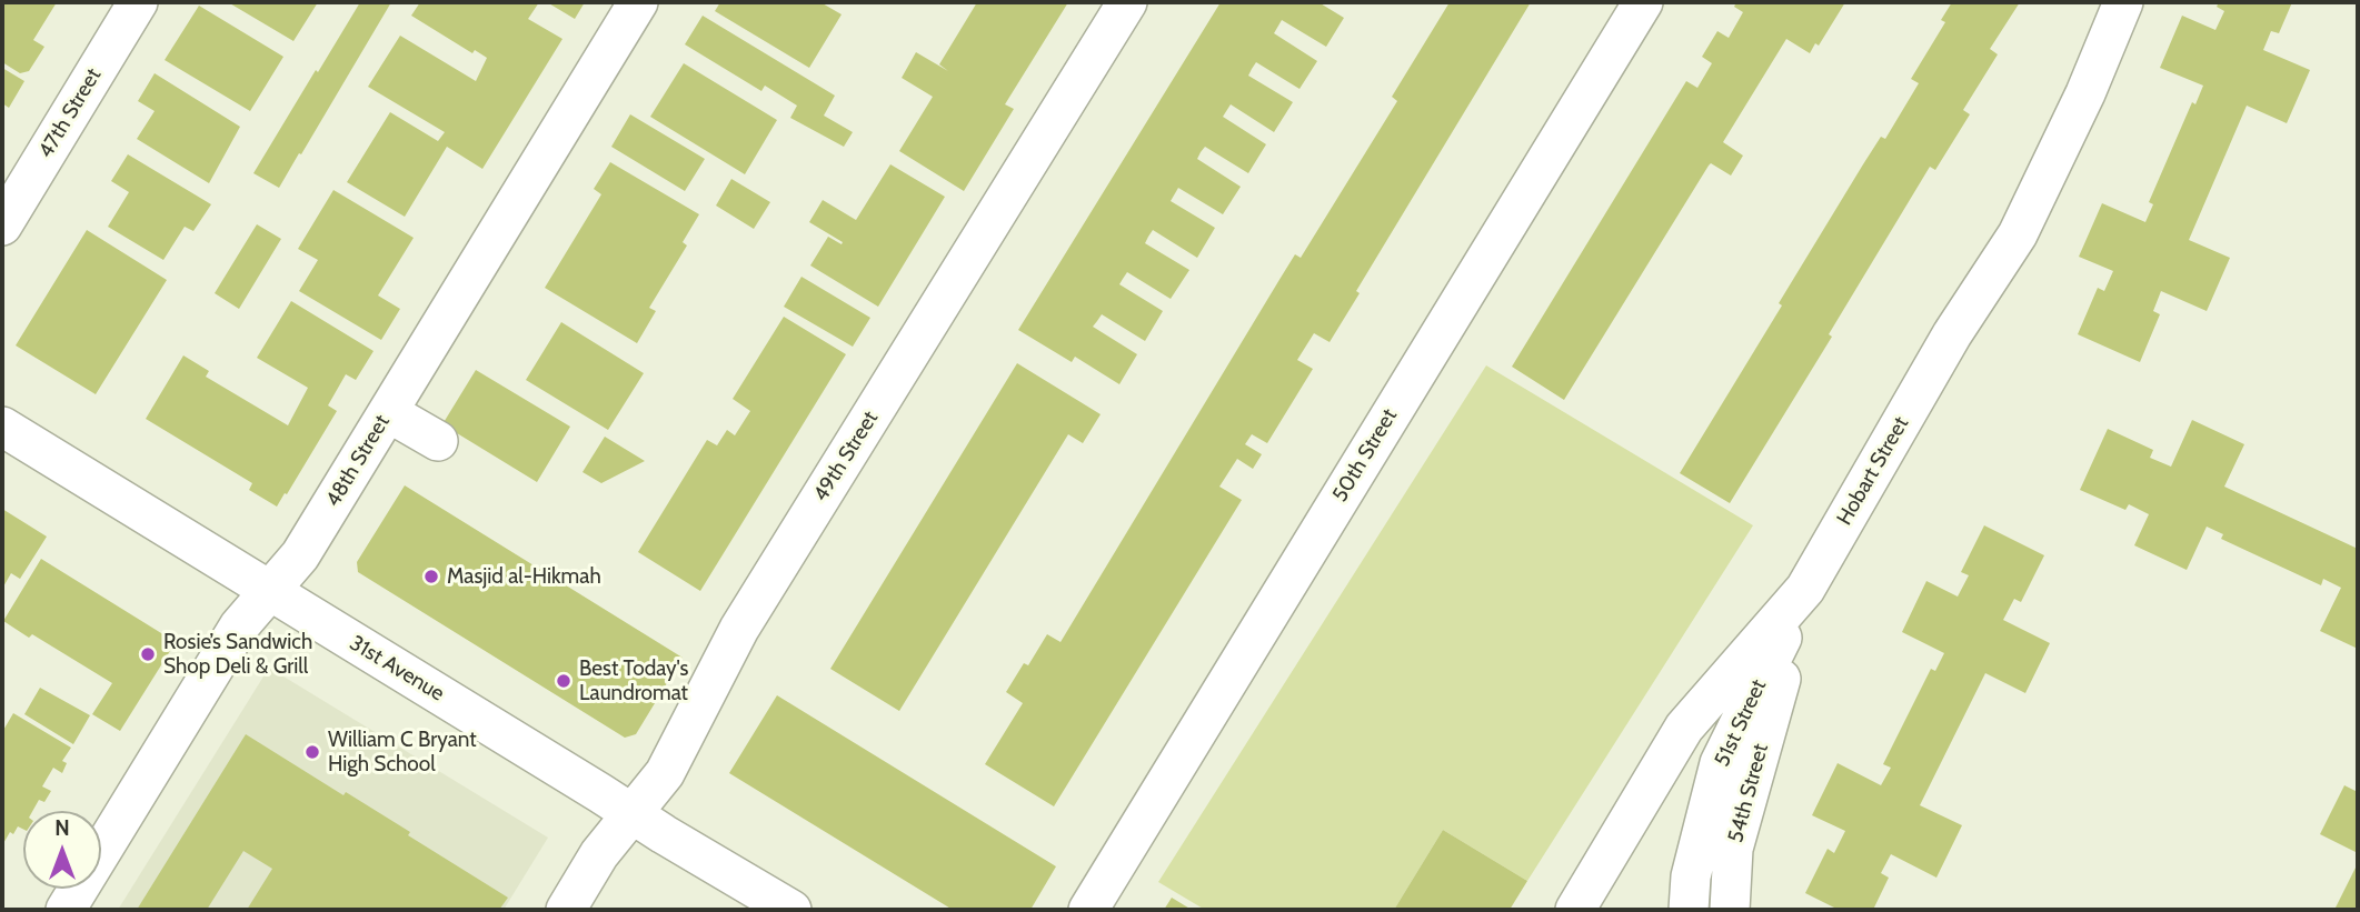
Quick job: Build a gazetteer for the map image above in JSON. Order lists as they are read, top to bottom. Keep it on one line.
{"streets":{"street":["47th Street","50th Street","49th Street","48th Street","Hobart Street","31st Avenue","51st Street","54th Street"]},"crossings":[["49th Street","31st Avenue"],["48th Street","31st Avenue"],["Hobart Street","51st Street"],["Hobart Street","54th Street"],["51st Street","54th Street"]],"places":["Masjid al-Hikmah","Rosie’s Sandwich Shop Deli & Grill","Best Today's Laundromat","William C Bryant High School"],"north":"top"}
